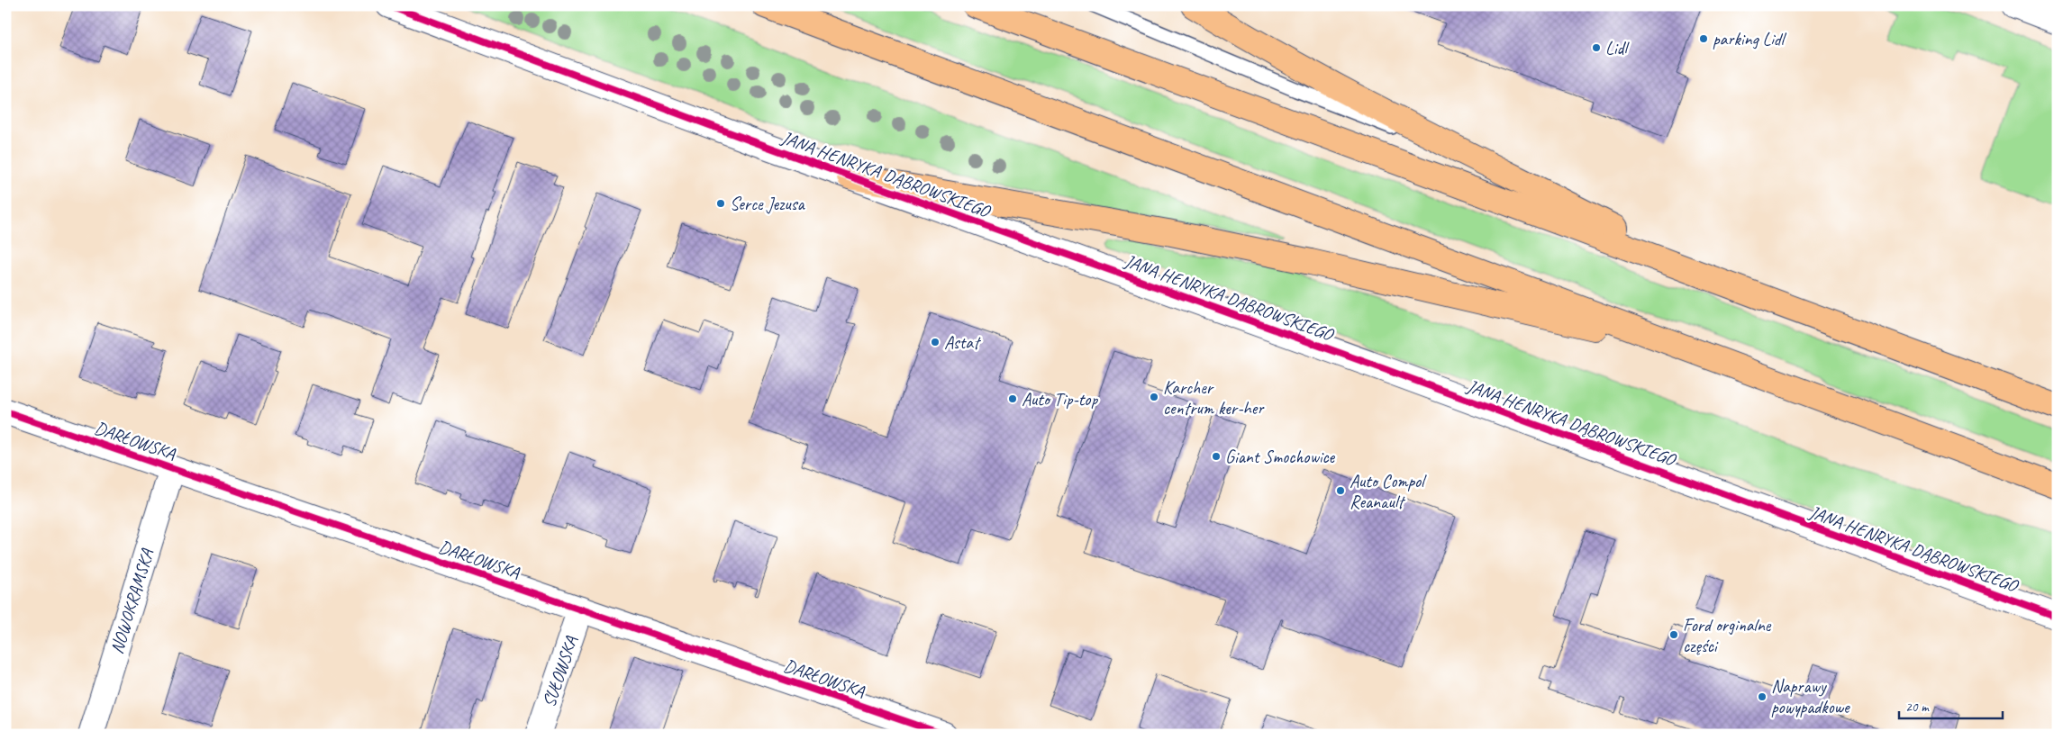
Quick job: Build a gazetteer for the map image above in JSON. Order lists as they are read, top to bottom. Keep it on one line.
{"streets":{"street":["JANA HENRYKA DĄBROWSKIEGO","DARŁOWSKA","NOWOKRAMSKA","SUŁOWSKA"]},"crossings":[["DARŁOWSKA","NOWOKRAMSKA"],["DARŁOWSKA","SUŁOWSKA"]],"places":["parking Lidl","Lidl","Serce Jezusa","Astat","Karcher centrum ker-her","Auto Tip-top","Giant Smochowice","Auto Compol Reanault","Ford orginalne części","Naprawy powypadkowe"],"scale_bar":"20 m"}
